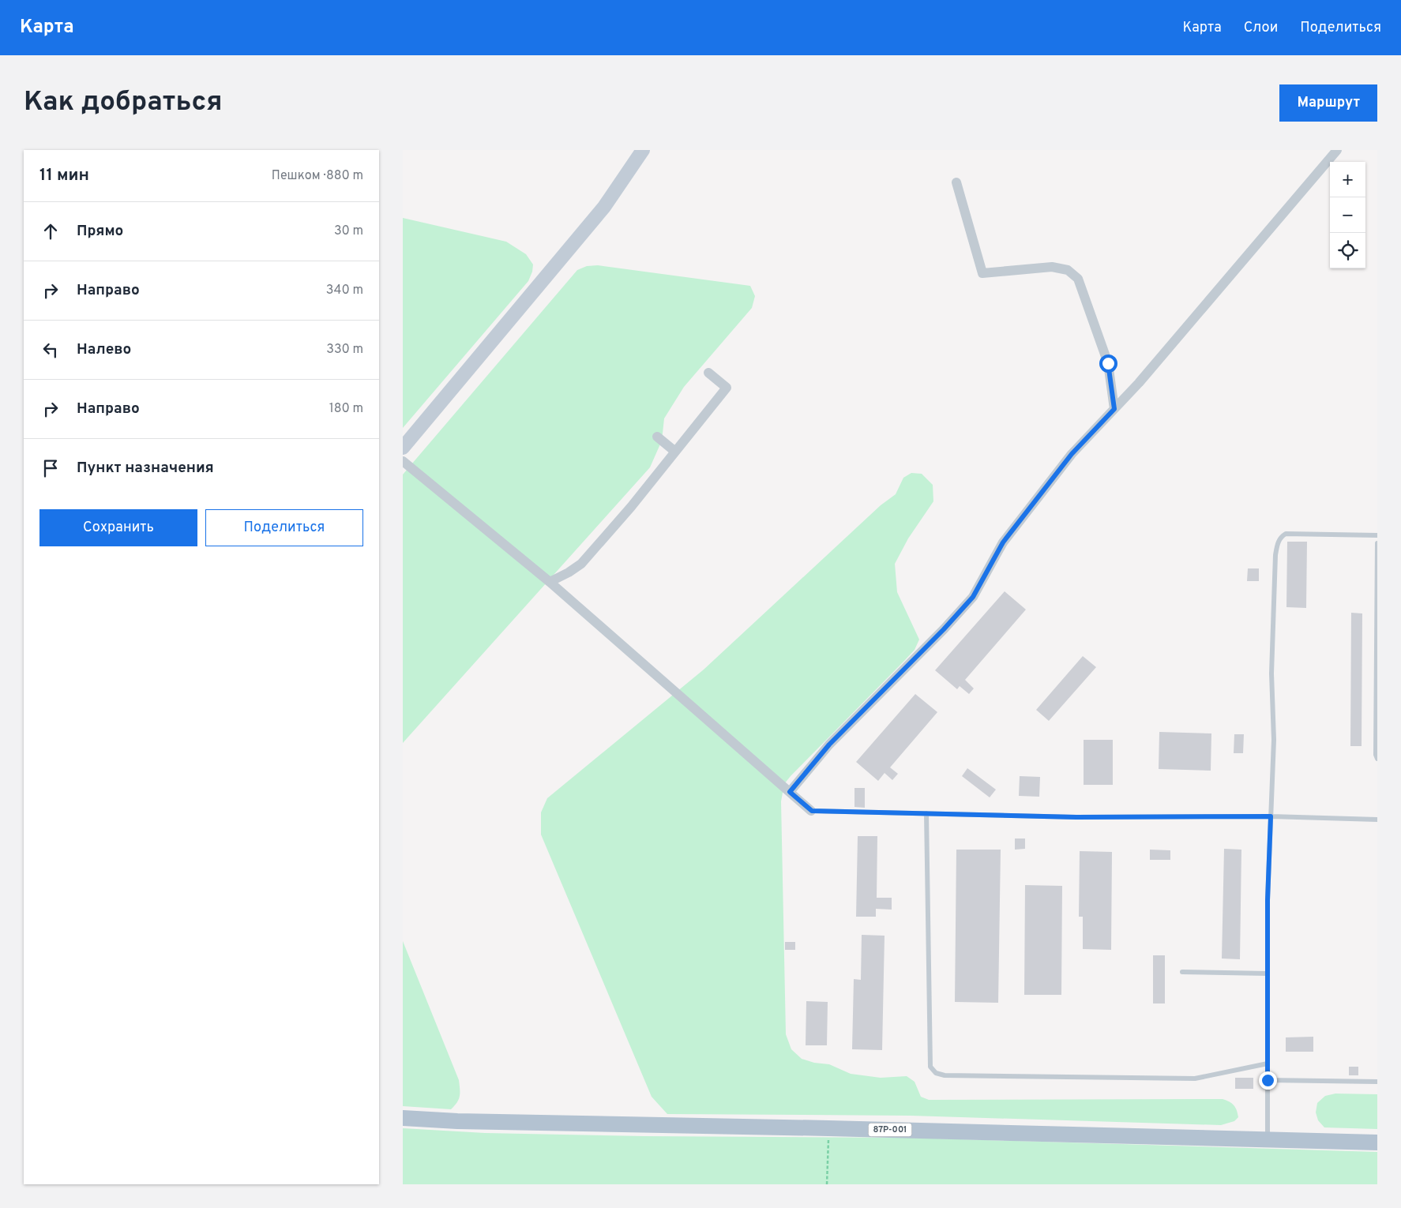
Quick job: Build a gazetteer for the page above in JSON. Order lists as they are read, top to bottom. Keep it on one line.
{"streets":{"main road":["87Р-001"]},"page":{"header":"Карта","nav":["Карта","Слои","Поделиться"],"buttons":["Маршрут",["Сохранить","Поделиться"]],"title":"Как добраться","heading":["11 мин","Пешком · 880 m"],"map_buttons":["+","−"],"list":[["Прямо","30 m"],["Направо","340 m"],["Налево","330 m"],["Направо","180 m"],"Пункт назначения"]}}
